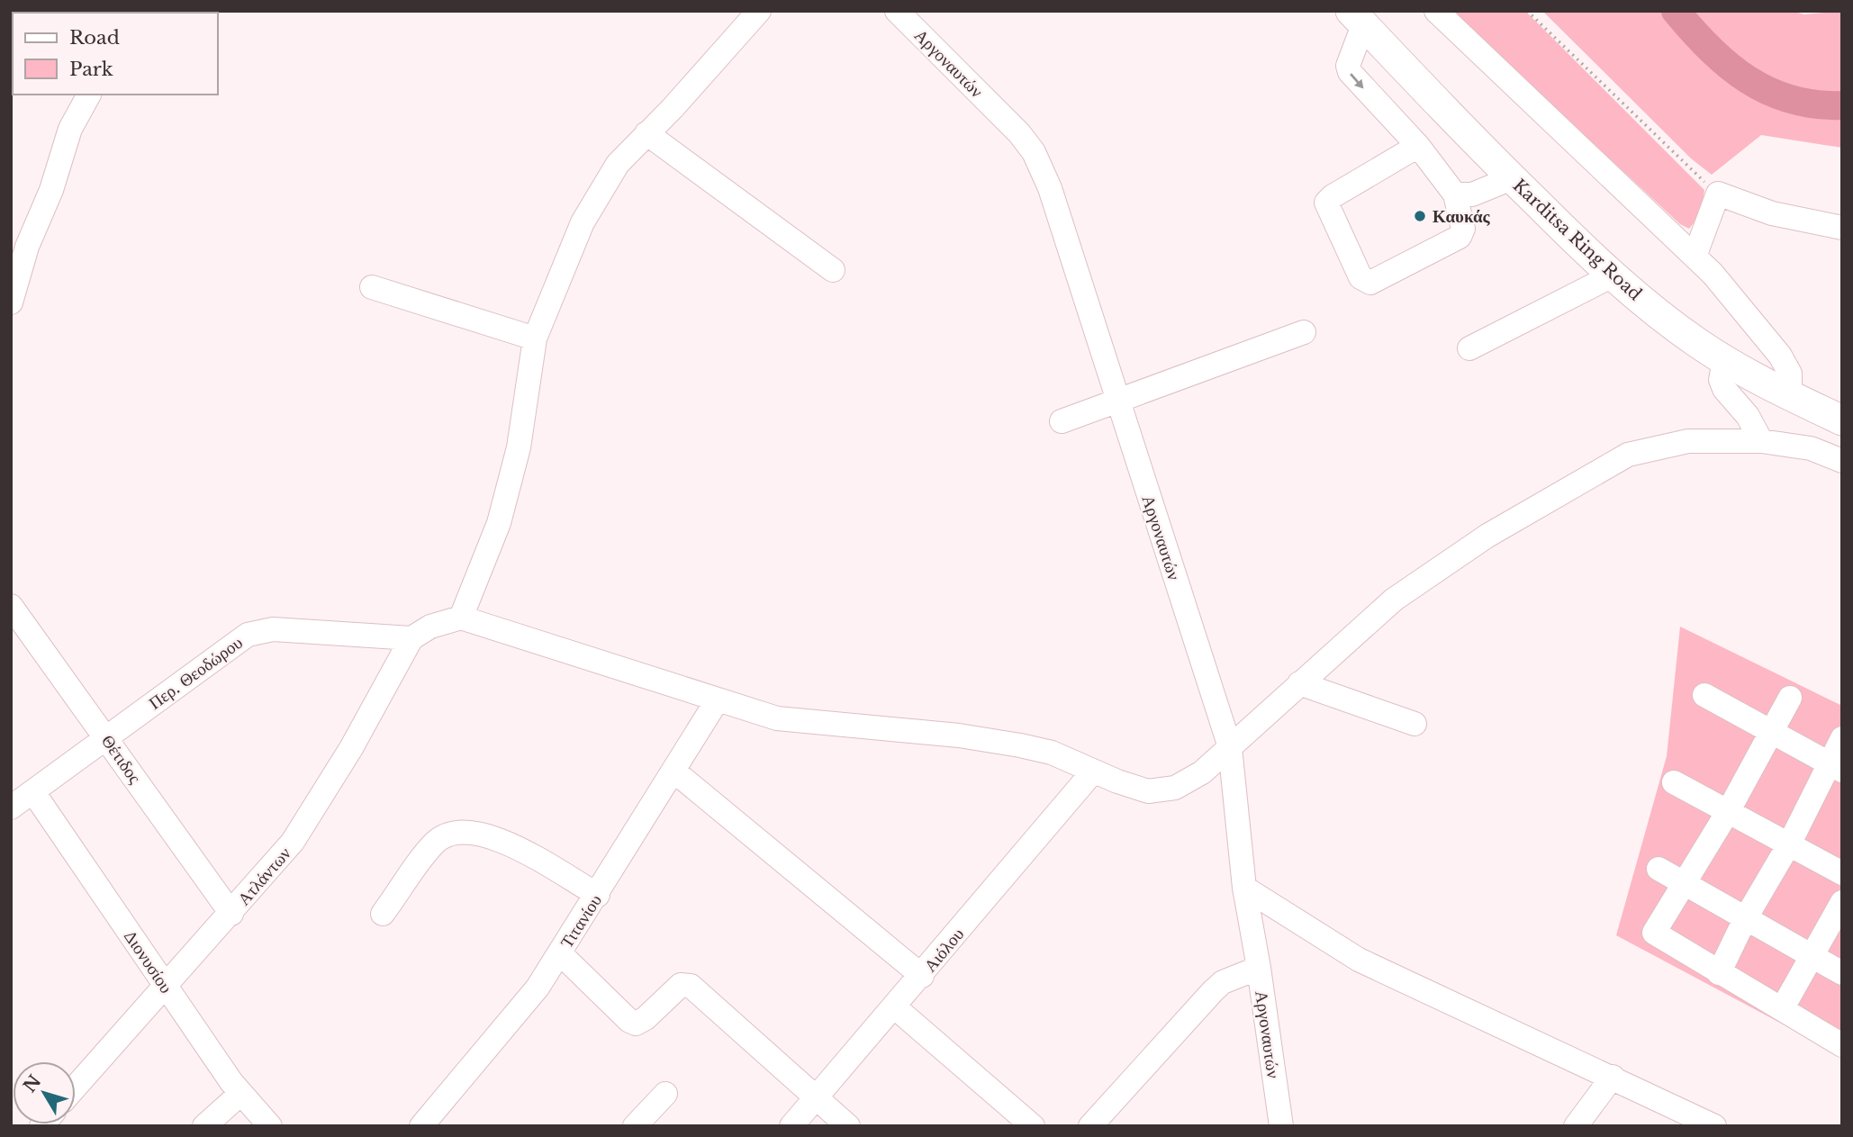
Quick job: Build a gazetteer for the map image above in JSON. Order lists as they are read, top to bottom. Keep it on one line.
{"streets":{"main road":["Karditsa Ring Road"],"street":["Αργοναυτών","Περ. Θεοδώρου","Θέτιδος","Ατλάντων","Τιτανίου","Αιόλου","Διονυσίου"]},"crossings":[["Περ. Θεοδώρου","Θέτιδος"],["Περ. Θεοδώρου","Ατλάντων"],["Περ. Θεοδώρου","Διονυσίου"],["Θέτιδος","Ατλάντων"],["Ατλάντων","Διονυσίου"]],"places":["Καυκάς"],"legend":["Road","Park"],"north":"top left"}
